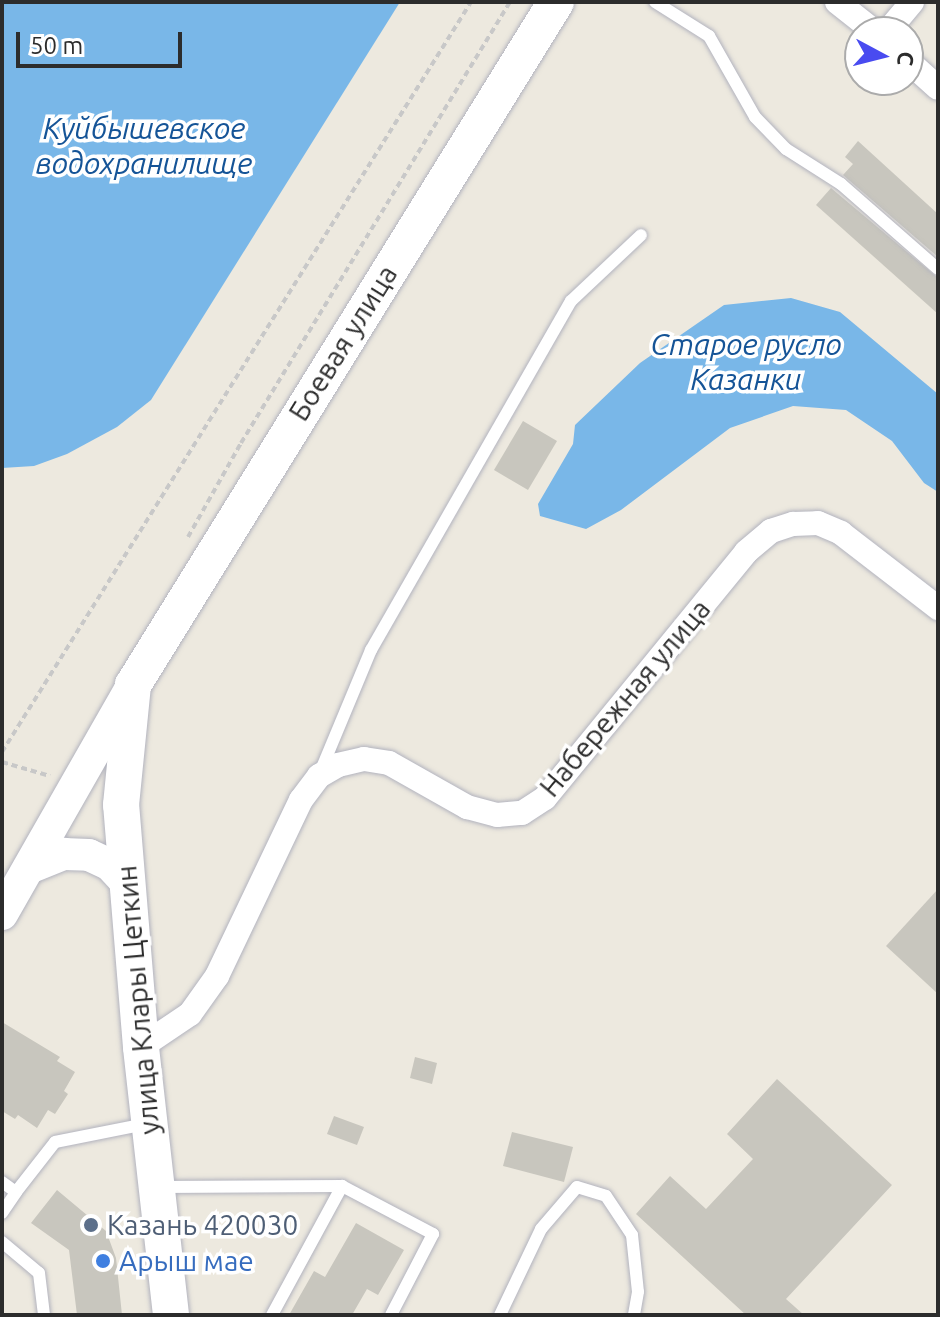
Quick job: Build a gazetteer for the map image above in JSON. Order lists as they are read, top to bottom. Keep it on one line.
{"streets":{"main road":["Боевая улица","улица Клары Цеткин"],"street":["Набережная улица"]},"crossings":[["Боевая улица","улица Клары Цеткин"]],"water":["Куйбышевское водохранилище","Старое русло Казанки"],"places":["Казань 420030","Арыш мае"],"scale_bar":"50 m","north":"right"}
